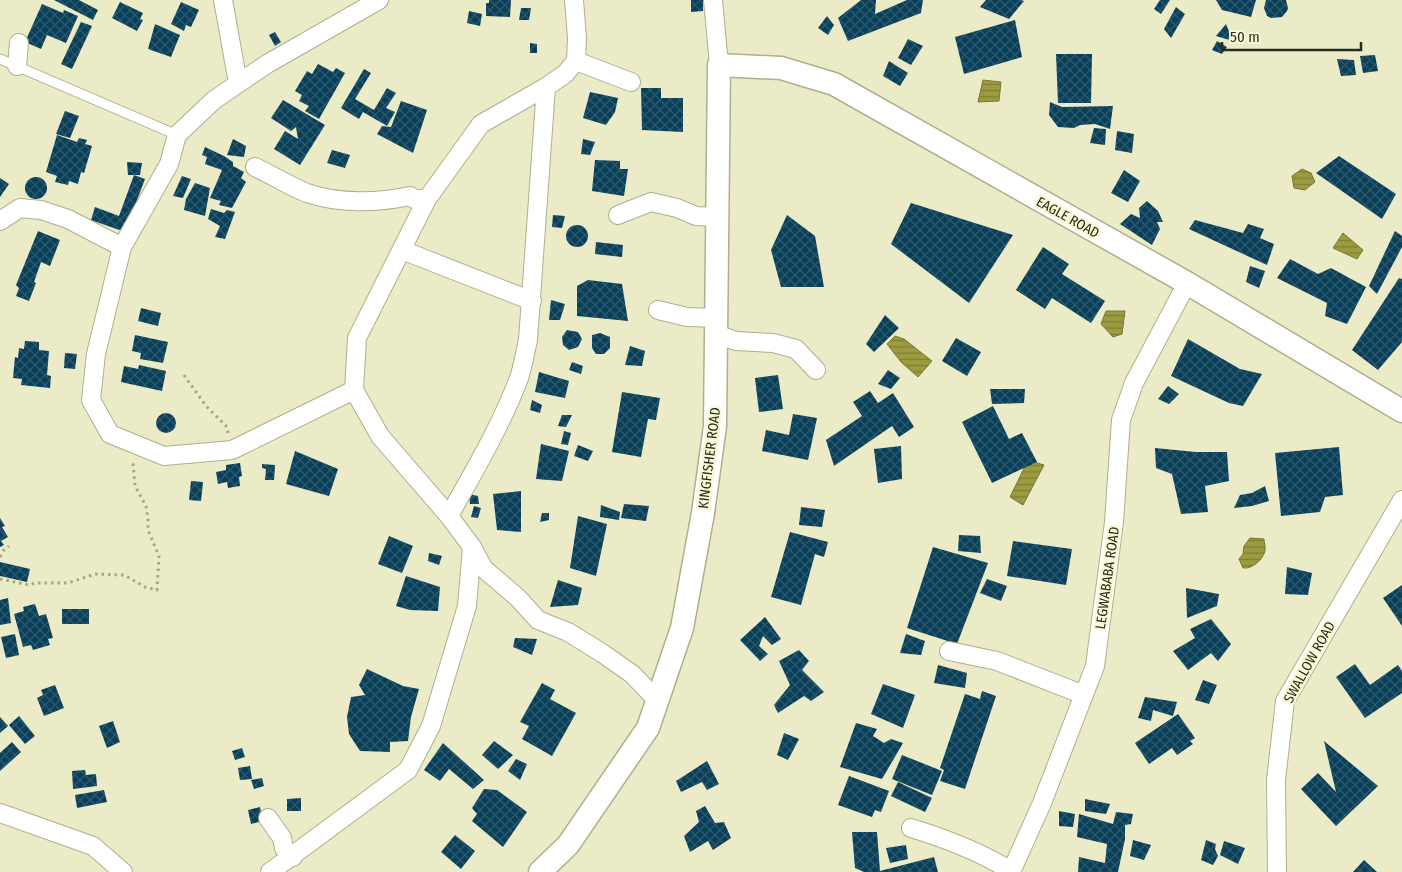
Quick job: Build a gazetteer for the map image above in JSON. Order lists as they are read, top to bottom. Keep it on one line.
{"streets":{"street":["EAGLE ROAD","KINGFISHER ROAD","LEGWABABA ROAD","SWALLOW ROAD"]},"crossings":[["EAGLE ROAD","KINGFISHER ROAD"],["EAGLE ROAD","LEGWABABA ROAD"]],"scale_bar":"50 m"}
